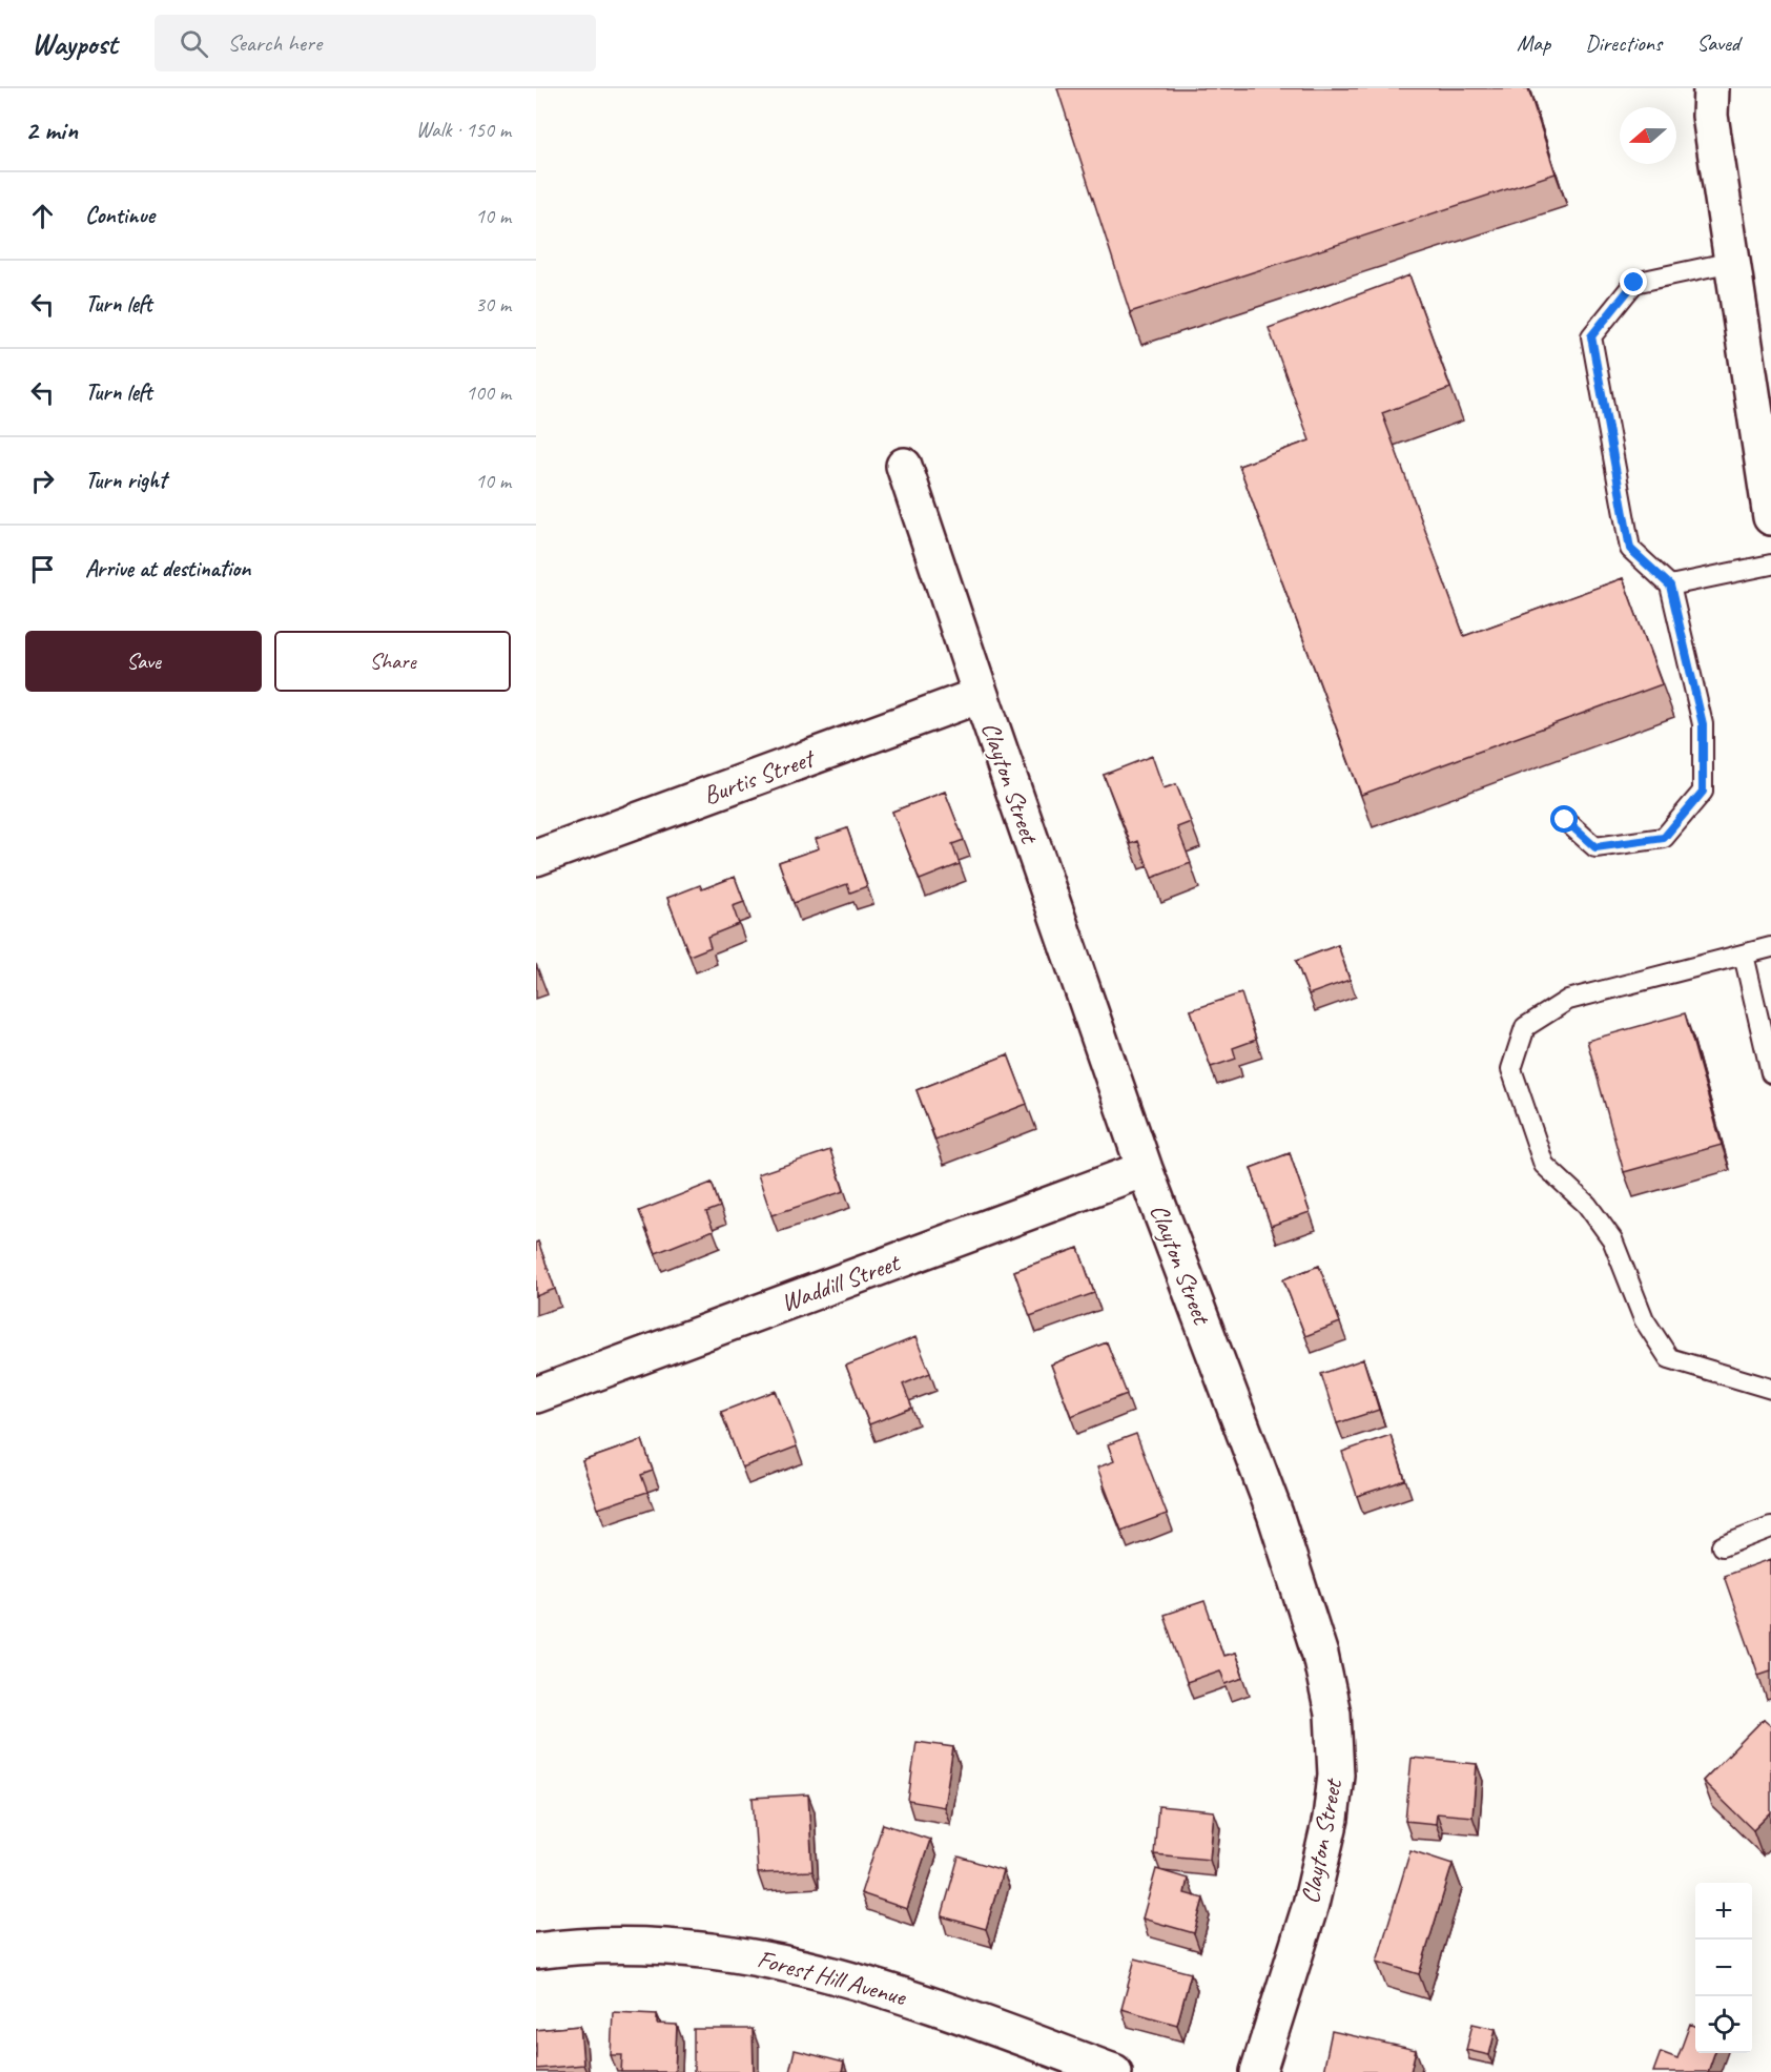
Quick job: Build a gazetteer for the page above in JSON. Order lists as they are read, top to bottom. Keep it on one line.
{"streets":{"street":["Burtis Street","Clayton Street","Waddill Street","Forest Hill Avenue"]},"crossings":[["Burtis Street","Clayton Street"],["Clayton Street","Waddill Street"]],"north":"left","page":{"header":"Waypost","search":"Search here","nav":["Map","Directions","Saved"],"heading":["2 min","Walk · 150 m"],"list":[["Continue","10 m"],["Turn left","30 m"],["Turn left","100 m"],["Turn right","10 m"],"Arrive at destination"],"buttons":["Save","Share"],"map_buttons":["+","−"]}}
